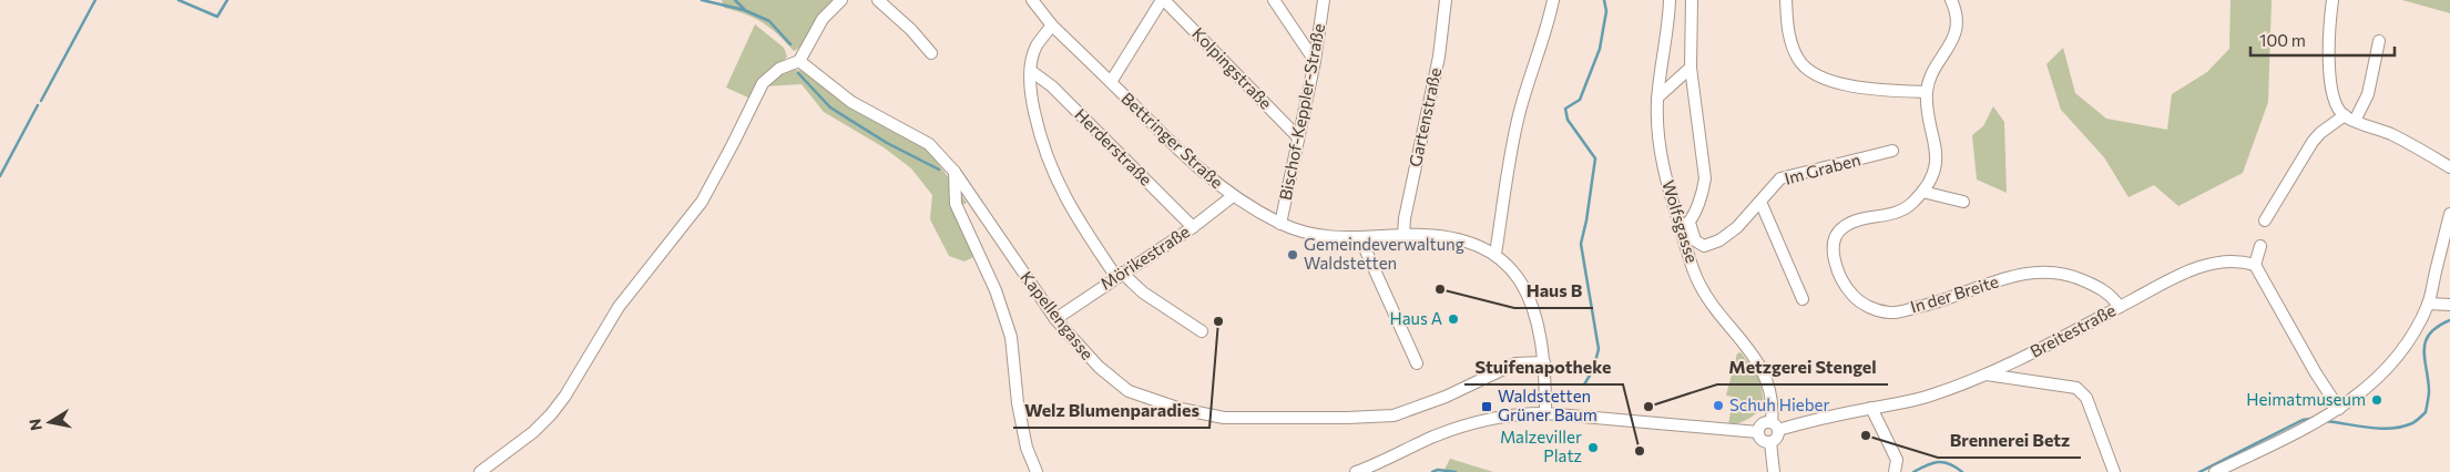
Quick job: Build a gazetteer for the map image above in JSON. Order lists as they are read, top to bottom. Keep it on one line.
{"streets":{"street":["Kolpingstraße","Bischof-Keppler-Straße","Gartenstraße","Bettringer Straße","Herderstraße","Im Graben","Wolfsgasse","Mörikestraße","In der Breite","Kapellengasse","Breitestraße"]},"crossings":[["Kolpingstraße","Bischof-Keppler-Straße"],["Bischof-Keppler-Straße","Bettringer Straße"],["Gartenstraße","Bettringer Straße"],["Bettringer Straße","Mörikestraße"],["Bettringer Straße","Kapellengasse"],["Herderstraße","Mörikestraße"],["Im Graben","Wolfsgasse"],["Wolfsgasse","Breitestraße"],["Mörikestraße","Kapellengasse"],["In der Breite","Breitestraße"]],"places":{"other":["Gemeindeverwaltung Waldstetten","Haus B","Haus A","Welz Blumenparadies","Heimatmuseum","Schuh Hieber","Metzgerei Stengel","Brennerei Betz","Malzeviller Platz","Stuifenapotheke"],"transit":["Waldstetten Grüner Baum"]},"scale_bar":"100 m","north":"left"}
